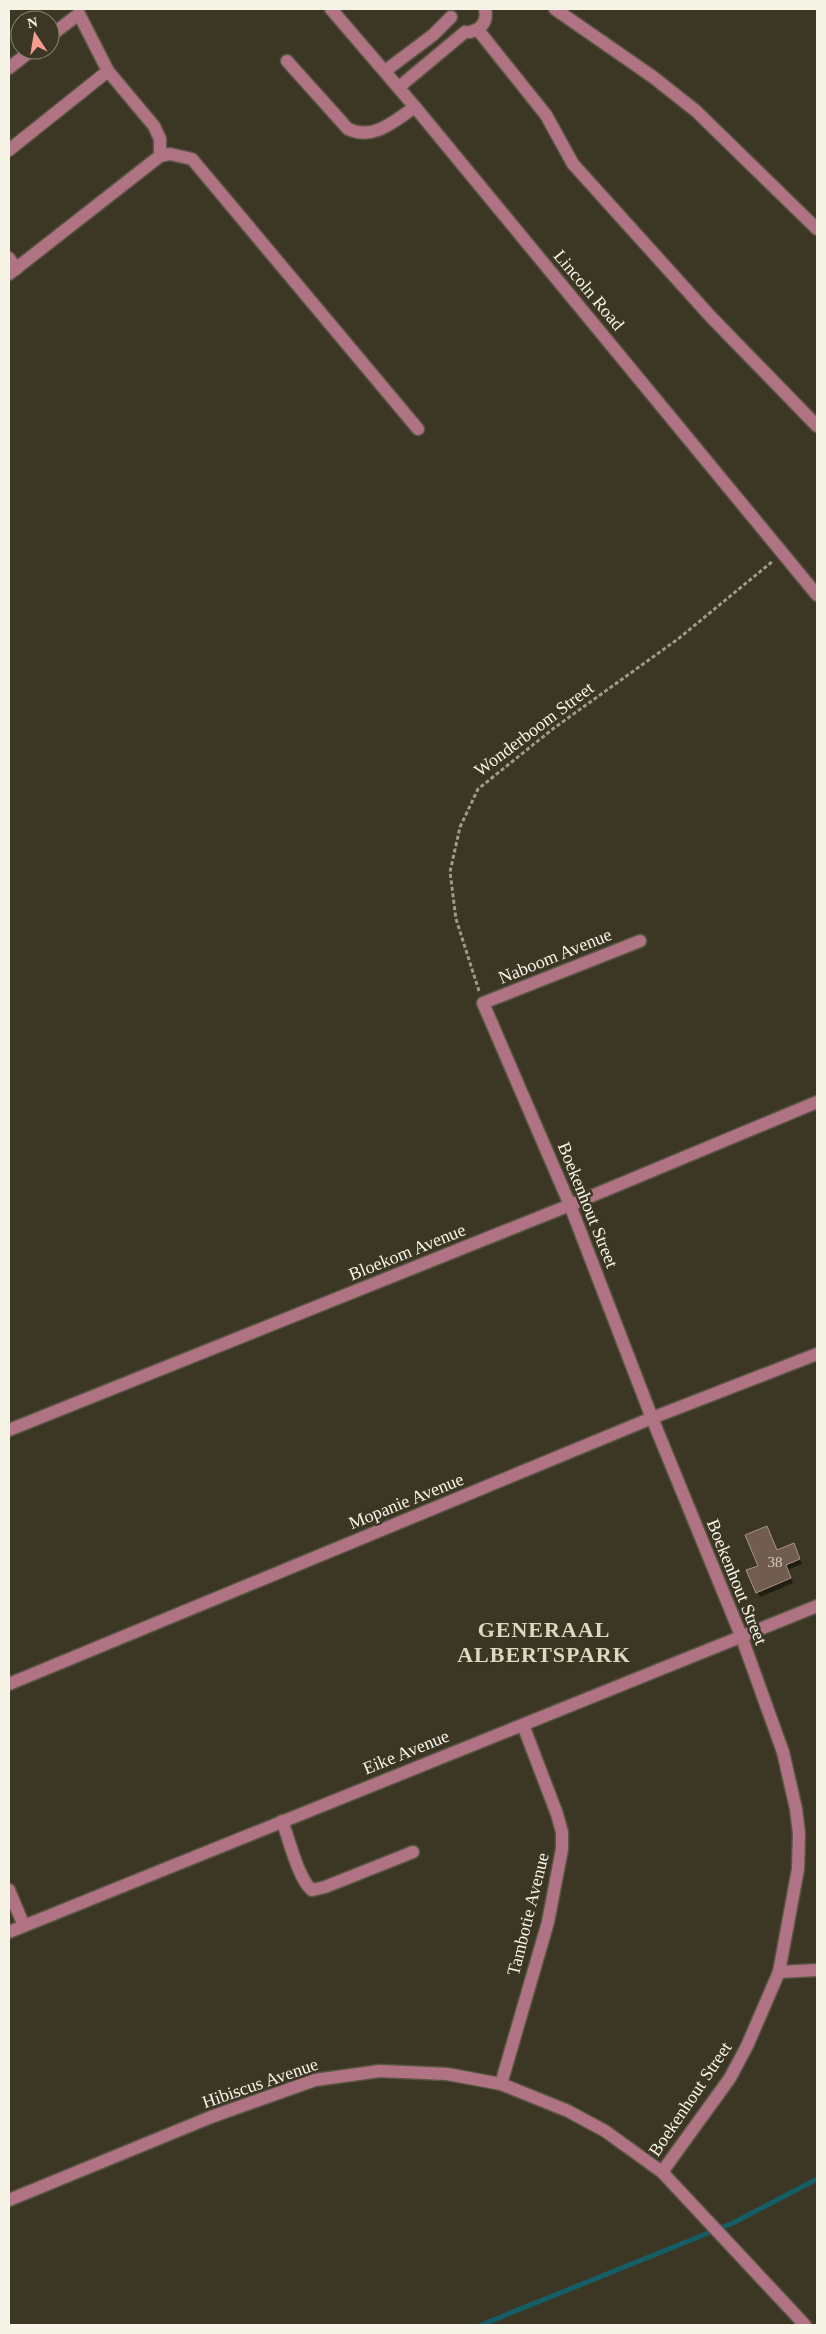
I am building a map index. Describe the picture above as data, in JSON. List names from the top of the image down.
{
  "streets": {
    "street": [
      "Lincoln Road",
      "Naboom Avenue",
      "Boekenhout Street",
      "Bloekom Avenue",
      "Mopanie Avenue",
      "Eike Avenue",
      "Tambotie Avenue",
      "Hibiscus Avenue"
    ],
    "path": ["Wonderboom Street"]
  },
  "crossings": [
    ["Lincoln Road", "Wonderboom Street"],
    ["Wonderboom Street", "Naboom Avenue"],
    ["Wonderboom Street", "Boekenhout Street"],
    ["Naboom Avenue", "Boekenhout Street"],
    ["Boekenhout Street", "Bloekom Avenue"],
    ["Boekenhout Street", "Mopanie Avenue"],
    ["Boekenhout Street", "Eike Avenue"],
    ["Boekenhout Street", "Hibiscus Avenue"],
    ["Eike Avenue", "Tambotie Avenue"],
    ["Tambotie Avenue", "Hibiscus Avenue"]
  ],
  "districts": ["GENERAAL ALBERTSPARK"],
  "house_numbers": ["38"],
  "north": "top"
}
